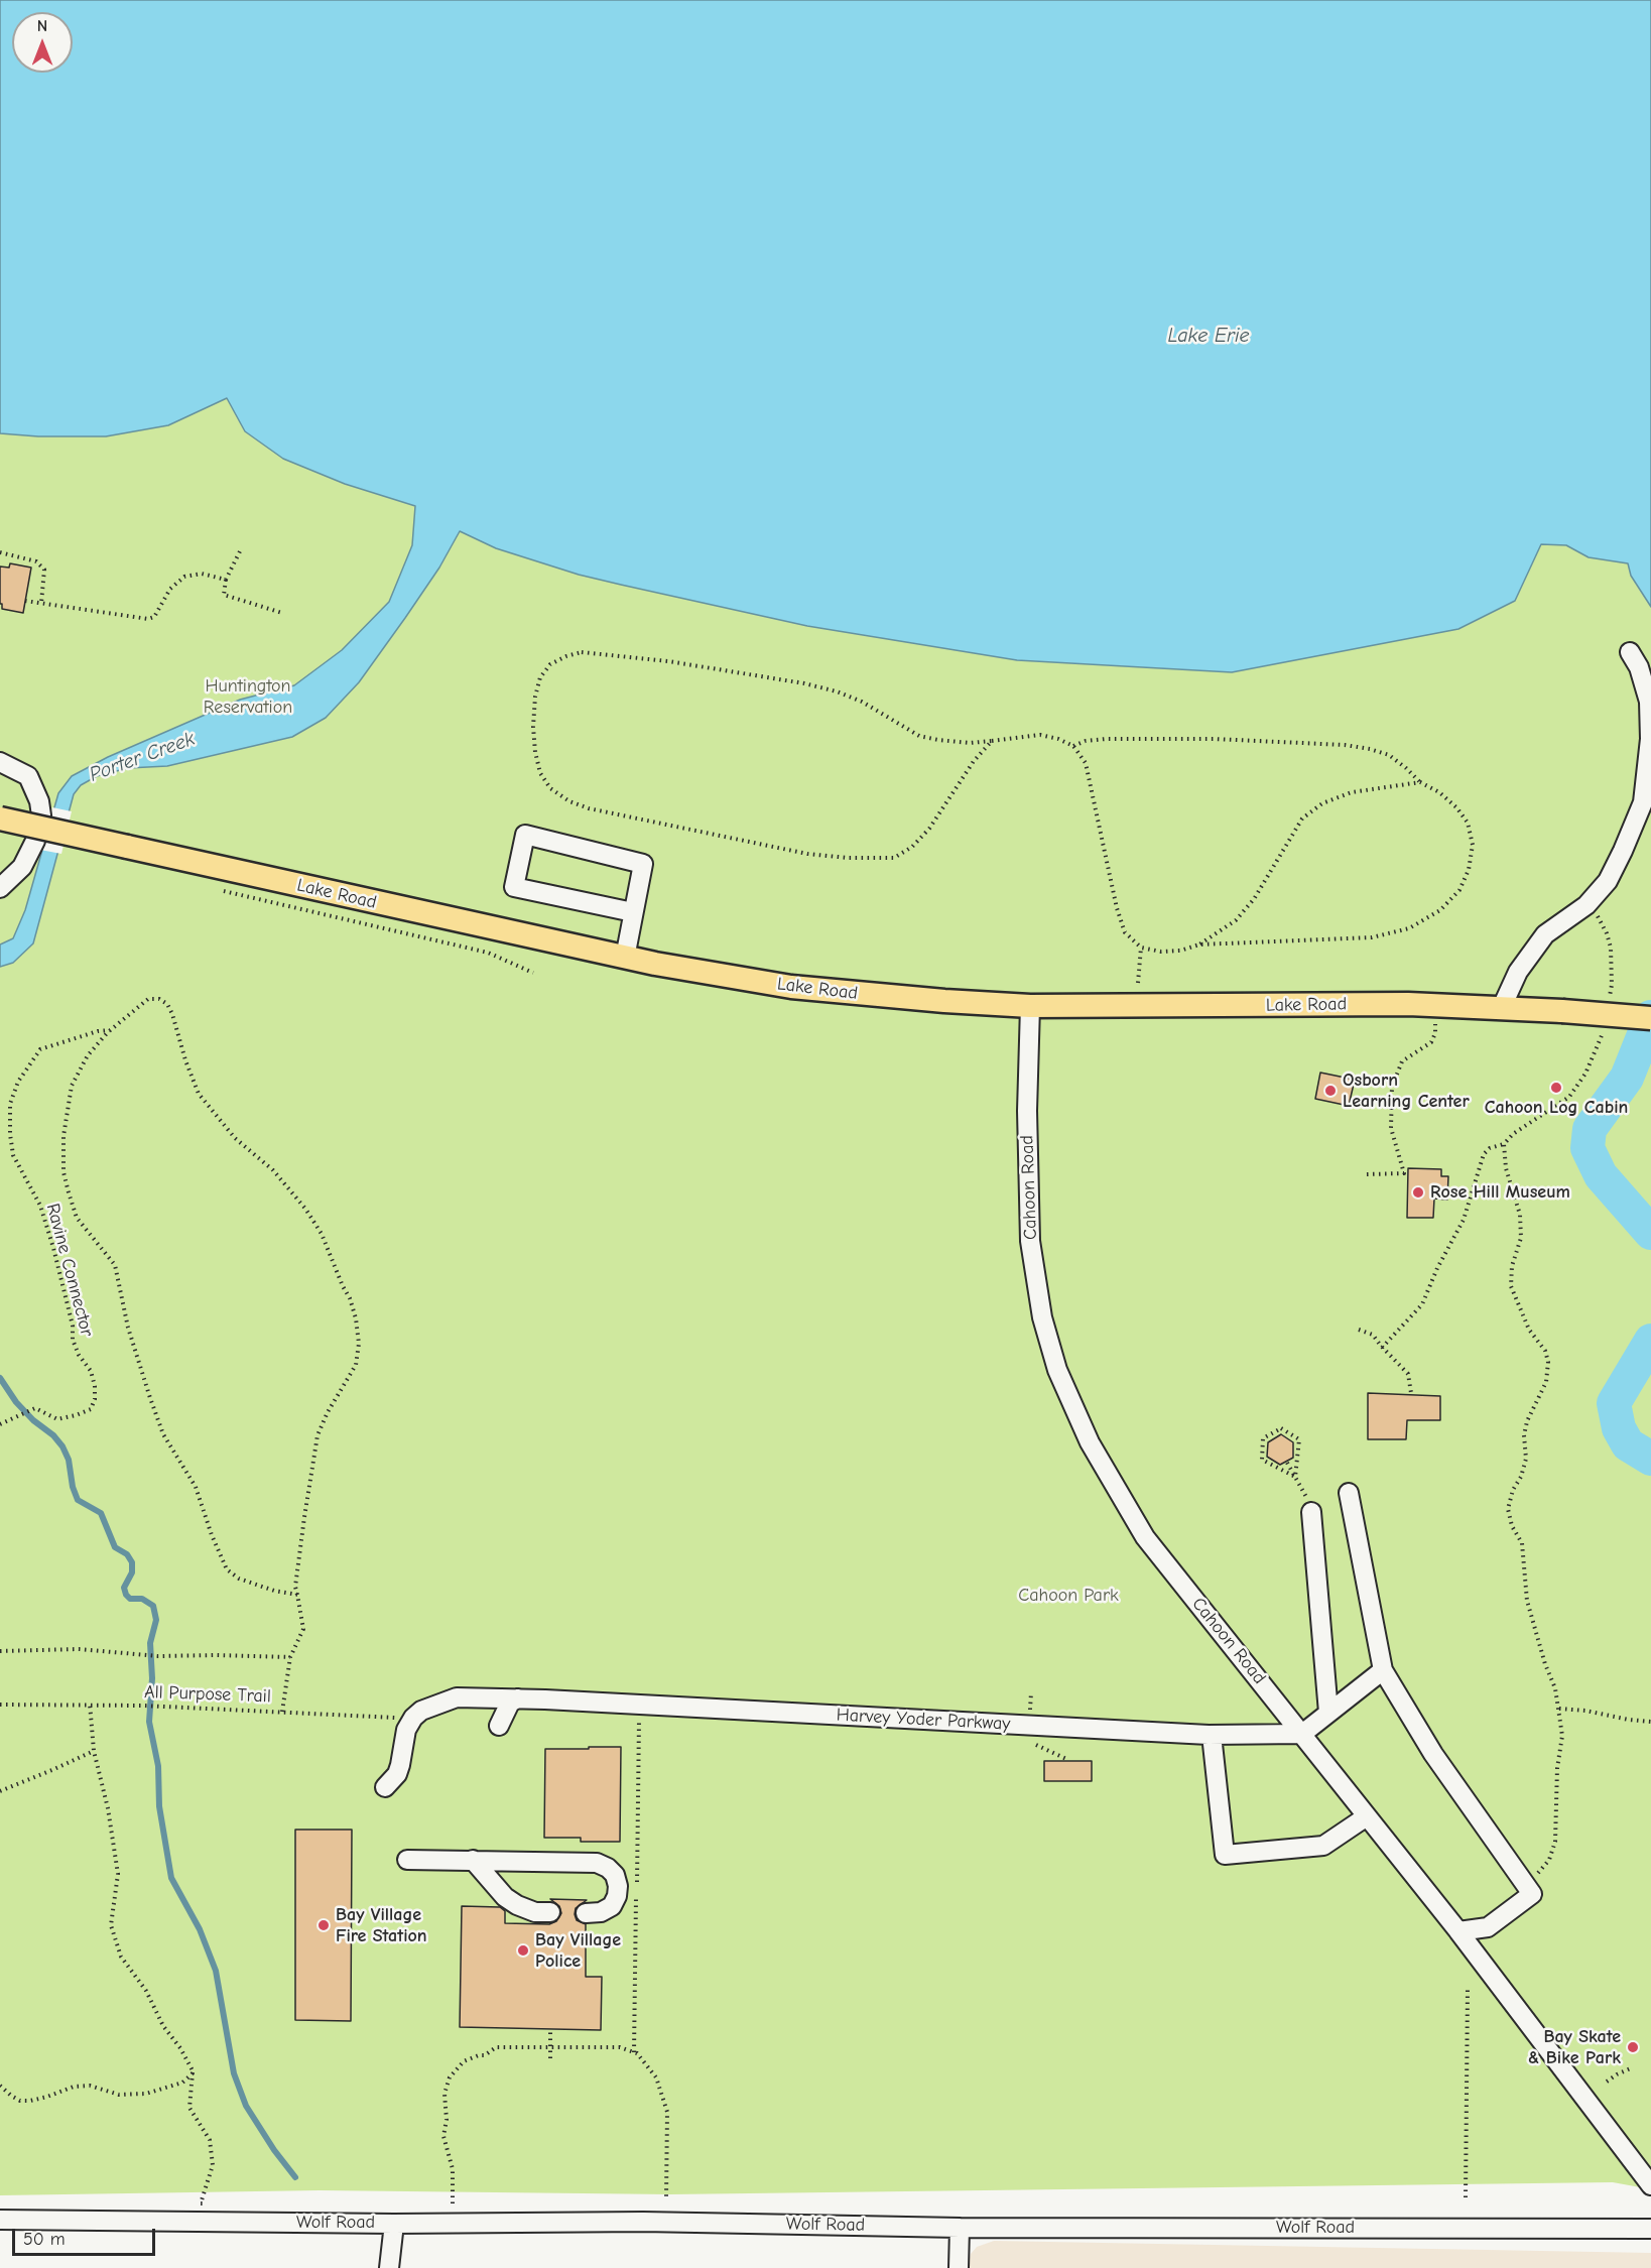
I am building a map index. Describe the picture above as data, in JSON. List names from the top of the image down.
{
  "streets": {
    "main road": ["Lake Road"],
    "street": ["Cahoon Road", "Harvey Yoder Parkway", "Wolf Road"],
    "path": ["Ravine Connector", "All Purpose Trail"]
  },
  "crossings": [
    ["Lake Road", "Cahoon Road"],
    ["Cahoon Road", "Harvey Yoder Parkway"],
    ["All Purpose Trail", "Harvey Yoder Parkway"]
  ],
  "water": ["Lake Erie", "Porter Creek"],
  "parks": ["Huntington Reservation", "Cahoon Park"],
  "places": [
    "Cahoon Log Cabin",
    "Osborn Learning Center",
    "Rose Hill Museum",
    "Bay Village Fire Station",
    "Bay Village Police",
    "Bay Skate & Bike Park"
  ],
  "scale_bar": "50 m",
  "north": "top"
}
